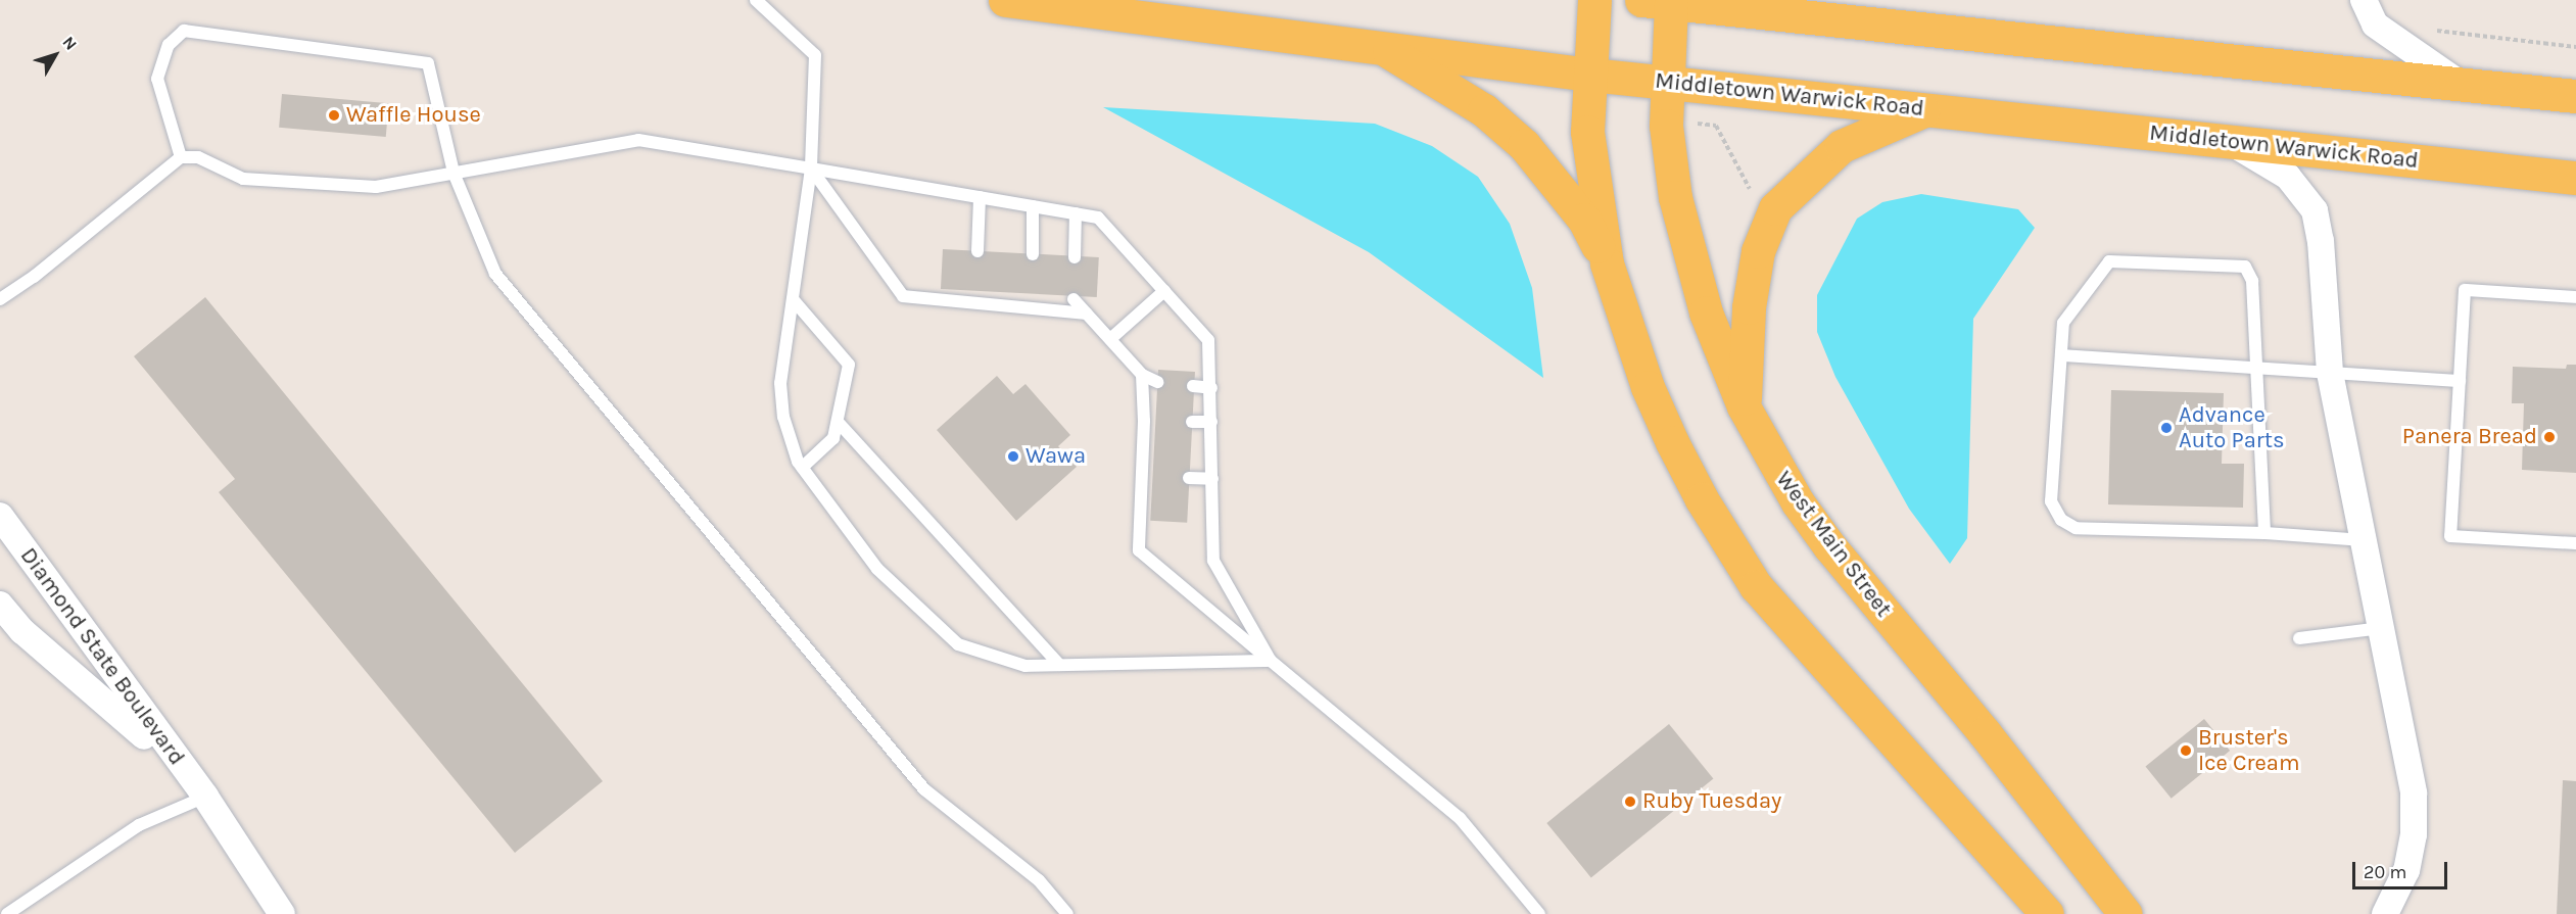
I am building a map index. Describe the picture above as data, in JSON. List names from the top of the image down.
{
  "streets": {
    "main road": ["Middletown Warwick Road", "West Main Street"],
    "street": ["Diamond State Boulevard"]
  },
  "crossings": [
    ["Middletown Warwick Road", "West Main Street"]
  ],
  "places": [
    "Waffle House",
    "Advance Auto Parts",
    "Panera Bread",
    "Wawa",
    "Bruster's Ice Cream",
    "Ruby Tuesday"
  ],
  "scale_bar": "20 m",
  "north": "top right"
}
